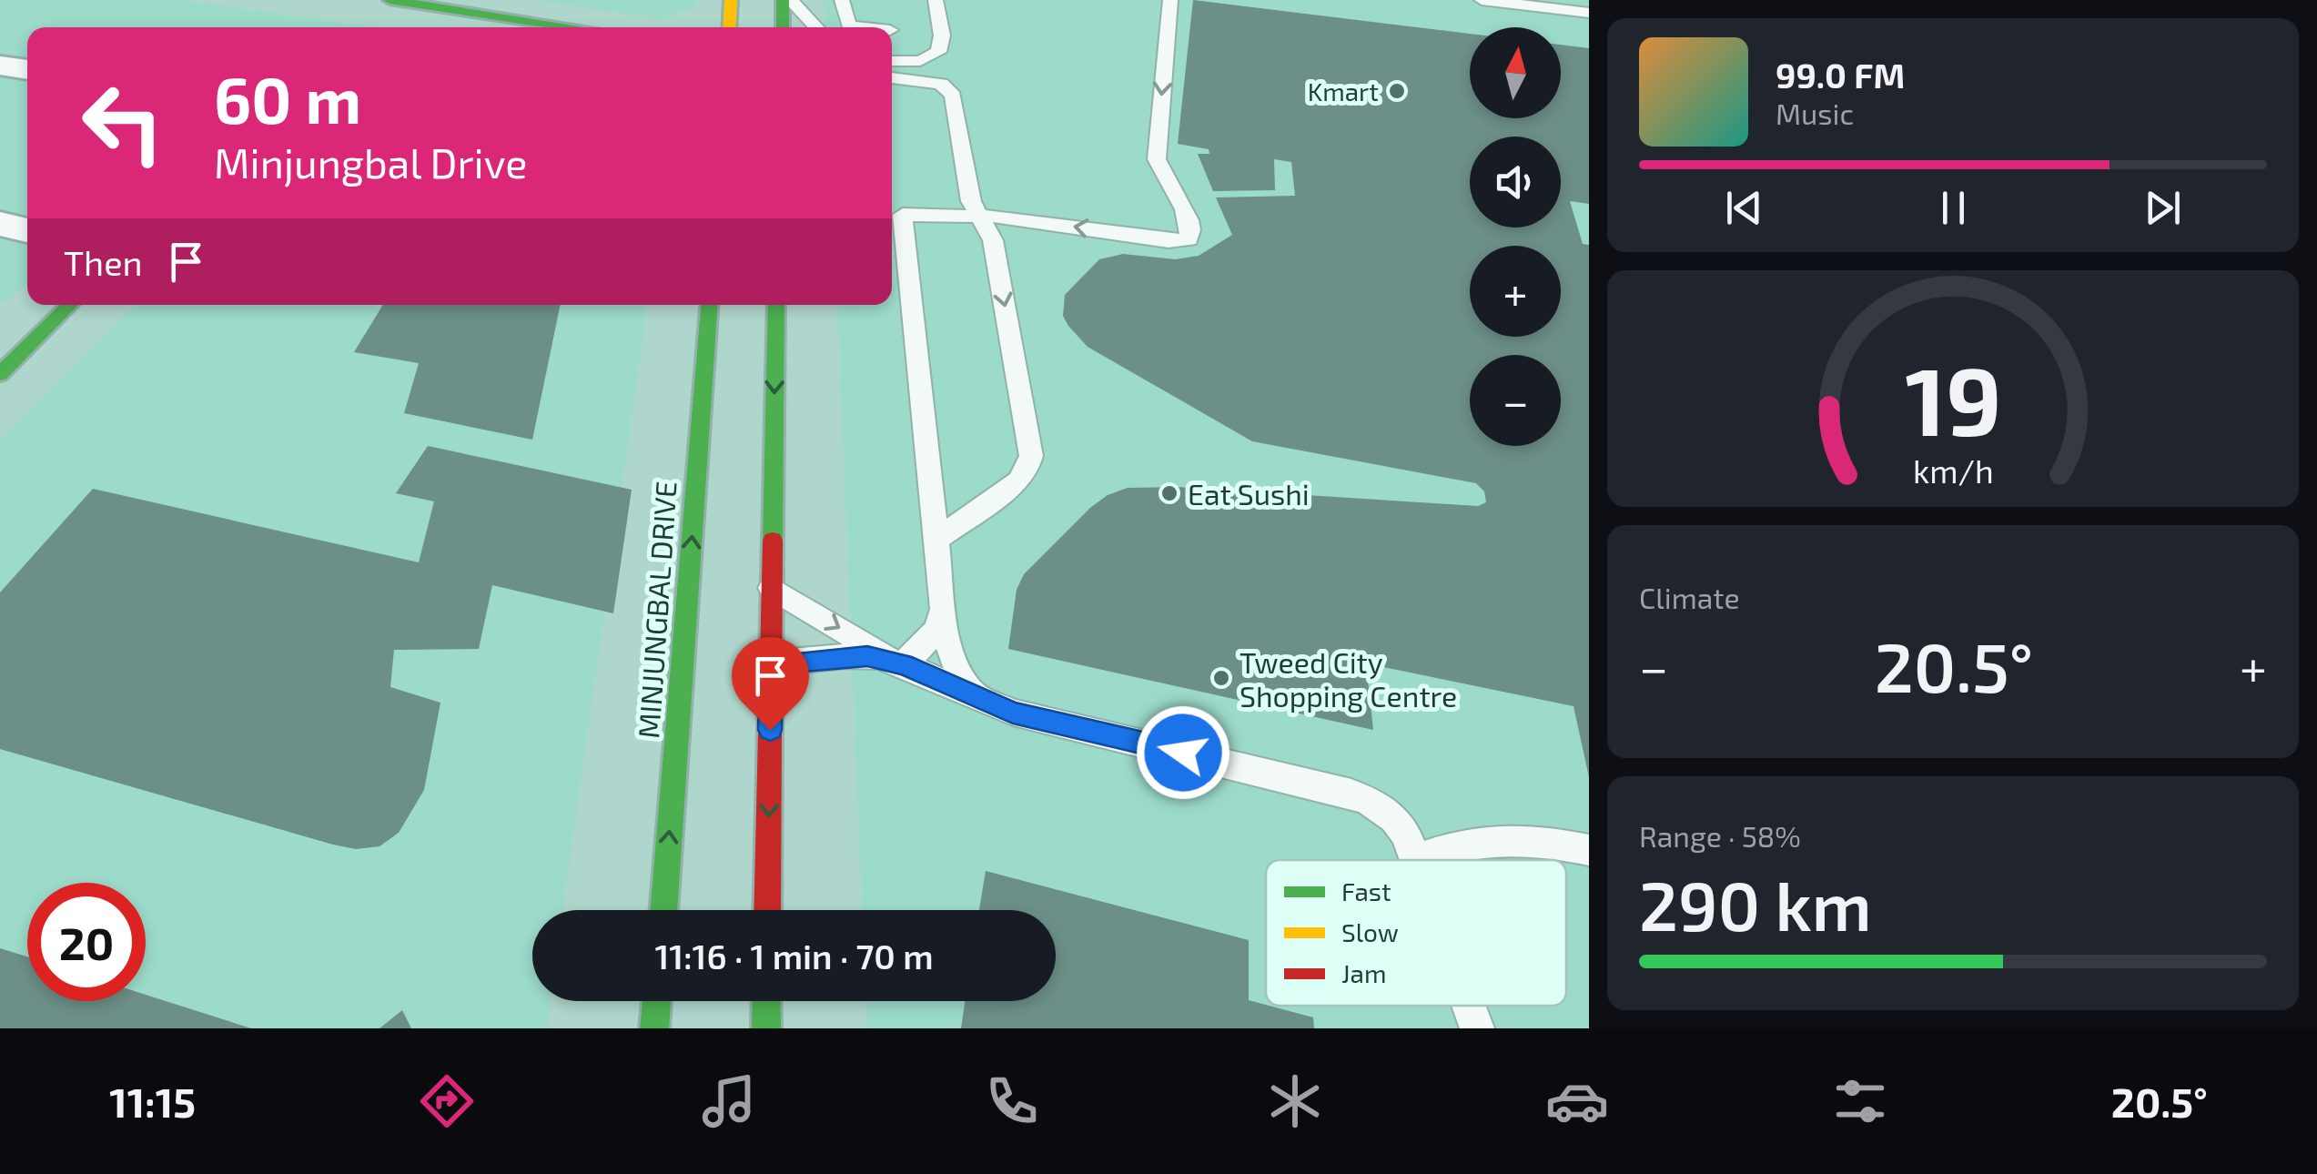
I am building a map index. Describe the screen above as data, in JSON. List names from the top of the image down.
{
  "streets": {
    "main road": ["MINJUNGBAL DRIVE"]
  },
  "places": ["Kmart", "Eat Sushi", "Tweed City Shopping Centre"],
  "legend": ["Fast", "Slow", "Jam"],
  "north": "top",
  "page": {
    "map_buttons": ["+", "−"],
    "turn": ["60 m", "Minjungbal Drive"],
    "song": ["99.0 FM", "Music"],
    "then": "Then",
    "tile": [
      "Climate",
      ["Range · 58%", "290 km"]
    ],
    "heat": ["−", "20.5°", "+"],
    "limit": "20",
    "trip": "11:16 · 1 min · 70 m",
    "tabs": ["11:15", "20.5°"],
    "gauge": ["19", "km/h"]
  }
}
